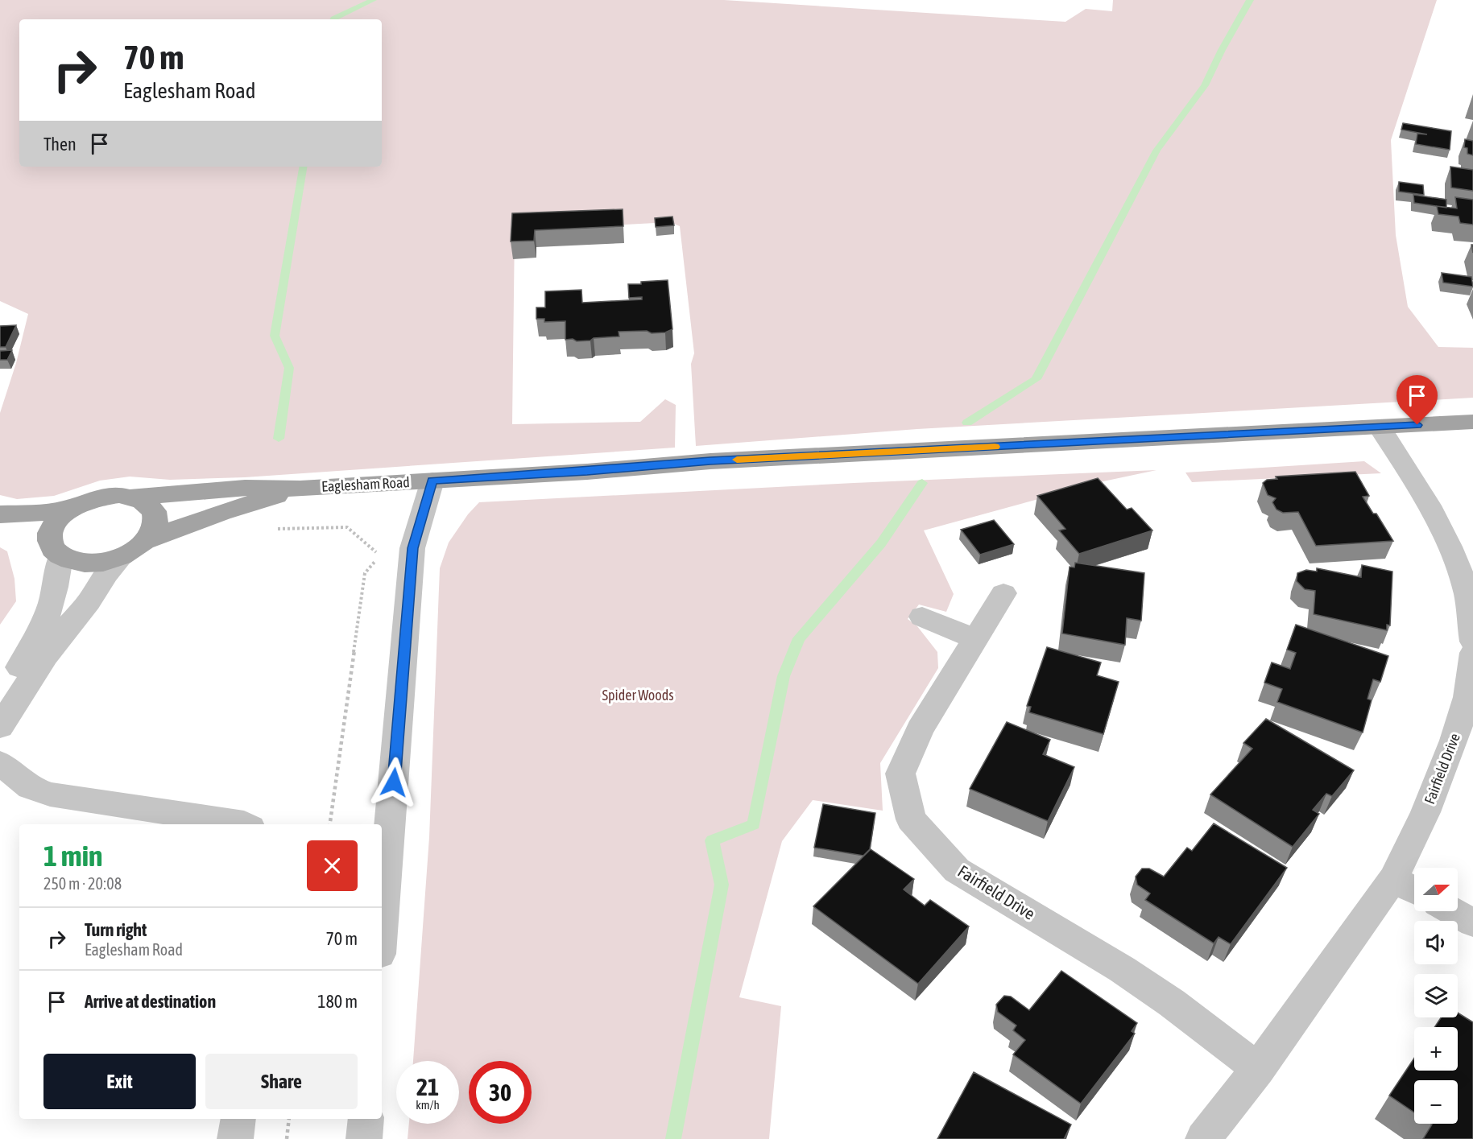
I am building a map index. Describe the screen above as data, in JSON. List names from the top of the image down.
{
  "streets": {
    "main road": ["Eaglesham Road"],
    "street": ["Fairfield Drive"]
  },
  "parks": ["Spider Woods"],
  "north": "right",
  "page": {
    "turn": ["70 m", "Eaglesham Road"],
    "then": "Then",
    "heading": ["1 min", "250 m · 20:08"],
    "map_buttons": ["+", "−"],
    "list": [
      {
        "name": "Turn right",
        "note": "Eaglesham Road",
        "value": "70 m"
      },
      {
        "name": "Arrive at destination",
        "value": "180 m"
      }
    ],
    "buttons": ["Exit", "Share"],
    "speed": "21 km/h",
    "limit": "30"
  }
}
